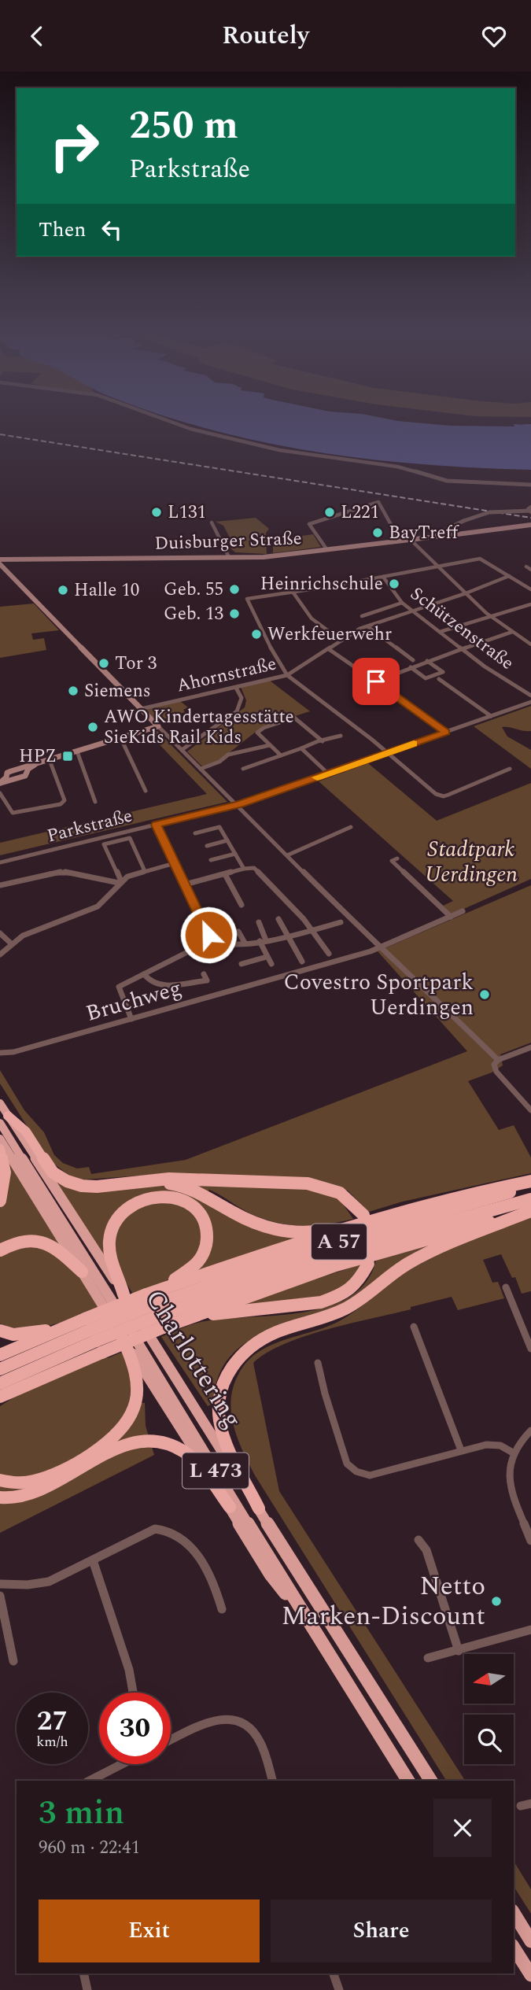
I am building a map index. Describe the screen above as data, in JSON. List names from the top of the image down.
{
  "streets": {
    "highway": ["A 57", "Charlottering", "L 473"],
    "main road": ["Duisburger Straße"],
    "street": [
      "Schützenstraße",
      "Ahornstraße",
      "Parkstraße",
      "Bruchweg"
    ]
  },
  "crossings": [
    ["Schützenstraße", "Ahornstraße"]
  ],
  "parks": ["Stadtpark Uerdingen"],
  "places": {
    "other": [
      "L131",
      "L221",
      "BayTreff",
      "Heinrichschule",
      "Geb. 55",
      "Halle 10",
      "Geb. 13",
      "Werkfeuerwehr",
      "Tor 3",
      "Siemens",
      "AWO Kindertagesstätte SieKids Rail Kids",
      "Covestro Sportpark Uerdingen",
      "Netto Marken-Discount"
    ],
    "transit": ["HPZ"]
  },
  "north": "left",
  "page": {
    "header": "Routely",
    "turn": ["250 m", "Parkstraße"],
    "then": "Then",
    "speed": "27 km/h",
    "limit": "30",
    "heading": ["3 min", "960 m · 22:41"],
    "buttons": ["Exit", "Share"]
  }
}
